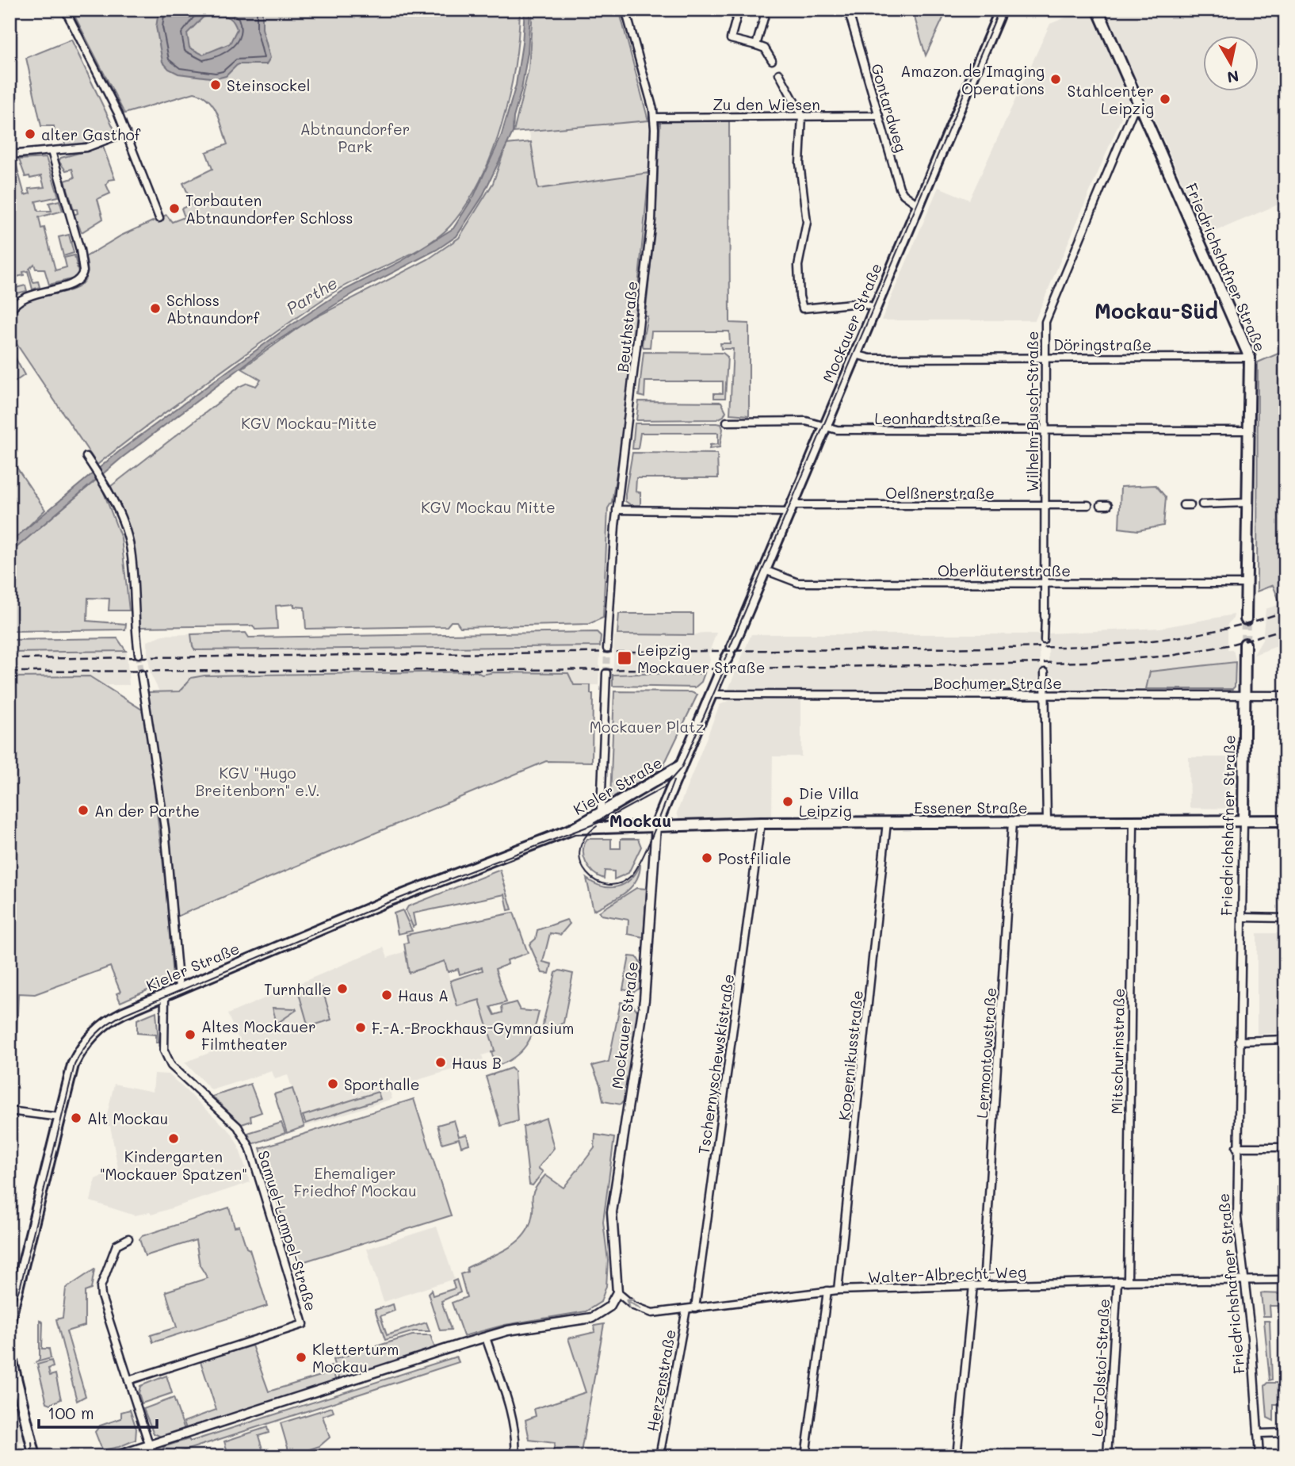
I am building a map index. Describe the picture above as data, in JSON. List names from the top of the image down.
{
  "streets": {
    "main road": [
      "Friedrichshafner Straße",
      "Mockauer Straße",
      "Kieler Straße",
      "Essener Straße"
    ],
    "street": [
      "Zu den Wiesen",
      "Gontardweg",
      "Beuthstraße",
      "Döringstraße",
      "Wilhelm-Busch-Straße",
      "Leonhardtstraße",
      "Oelßnerstraße",
      "Oberläuterstraße",
      "Bochumer Straße",
      "Mitschurinstraße",
      "Lermontowstraße",
      "Kopernikusstraße",
      "Tschernyschewskistraße",
      "Samuel-Lampel-Straße",
      "Walter-Albrecht-Weg",
      "Leo-Tolstoi-Straße",
      "Herzenstraße"
    ]
  },
  "crossings": [
    ["Zu den Wiesen", "Gontardweg"],
    ["Zu den Wiesen", "Beuthstraße"],
    ["Gontardweg", "Mockauer Straße"],
    ["Friedrichshafner Straße", "Döringstraße"],
    ["Friedrichshafner Straße", "Wilhelm-Busch-Straße"],
    ["Friedrichshafner Straße", "Leonhardtstraße"],
    ["Friedrichshafner Straße", "Oberläuterstraße"],
    ["Friedrichshafner Straße", "Bochumer Straße"],
    ["Friedrichshafner Straße", "Essener Straße"],
    ["Friedrichshafner Straße", "Walter-Albrecht-Weg"],
    ["Mockauer Straße", "Döringstraße"],
    ["Mockauer Straße", "Leonhardtstraße"],
    ["Mockauer Straße", "Oelßnerstraße"],
    ["Mockauer Straße", "Oberläuterstraße"],
    ["Mockauer Straße", "Bochumer Straße"],
    ["Mockauer Straße", "Kieler Straße"],
    ["Mockauer Straße", "Essener Straße"],
    ["Mockauer Straße", "Walter-Albrecht-Weg"],
    ["Beuthstraße", "Oelßnerstraße"],
    ["Döringstraße", "Wilhelm-Busch-Straße"],
    ["Wilhelm-Busch-Straße", "Leonhardtstraße"],
    ["Wilhelm-Busch-Straße", "Oelßnerstraße"],
    ["Wilhelm-Busch-Straße", "Oberläuterstraße"],
    ["Kieler Straße", "Essener Straße"],
    ["Kieler Straße", "Samuel-Lampel-Straße"],
    ["Essener Straße", "Mitschurinstraße"],
    ["Essener Straße", "Lermontowstraße"],
    ["Essener Straße", "Kopernikusstraße"],
    ["Essener Straße", "Tschernyschewskistraße"],
    ["Mitschurinstraße", "Walter-Albrecht-Weg"],
    ["Lermontowstraße", "Walter-Albrecht-Weg"],
    ["Kopernikusstraße", "Walter-Albrecht-Weg"],
    ["Tschernyschewskistraße", "Walter-Albrecht-Weg"],
    ["Walter-Albrecht-Weg", "Leo-Tolstoi-Straße"],
    ["Walter-Albrecht-Weg", "Herzenstraße"]
  ],
  "districts": ["Mockau-Süd", "Mockau"],
  "water": ["Parthe"],
  "parks": [
    "Abtnaundorfer Park",
    "KGV Mockau-Mitte",
    "KGV Mockau Mitte",
    "Mockauer Platz",
    "KGV \"Hugo Breitenborn\" e.V.",
    "Ehemaliger Friedhof Mockau"
  ],
  "places": {
    "other": [
      "Amazon.de Imaging Operations",
      "Steinsockel",
      "Stahlcenter Leipzig",
      "alter Gasthof",
      "Torbauten Abtnaundorfer Schloss",
      "Schloss Abtnaundorf",
      "Die Villa Leipzig",
      "An der Parthe",
      "Postfiliale",
      "Turnhalle",
      "Haus A",
      "F.-A.-Brockhaus-Gymnasium",
      "Altes Mockauer Filmtheater",
      "Haus B",
      "Sporthalle",
      "Alt Mockau",
      "Kindergarten \"Mockauer Spatzen\"",
      "Kletterturm Mockau"
    ],
    "transit": ["Leipzig Mockauer Straße"]
  },
  "scale_bar": "100 m",
  "north": "bottom"
}
